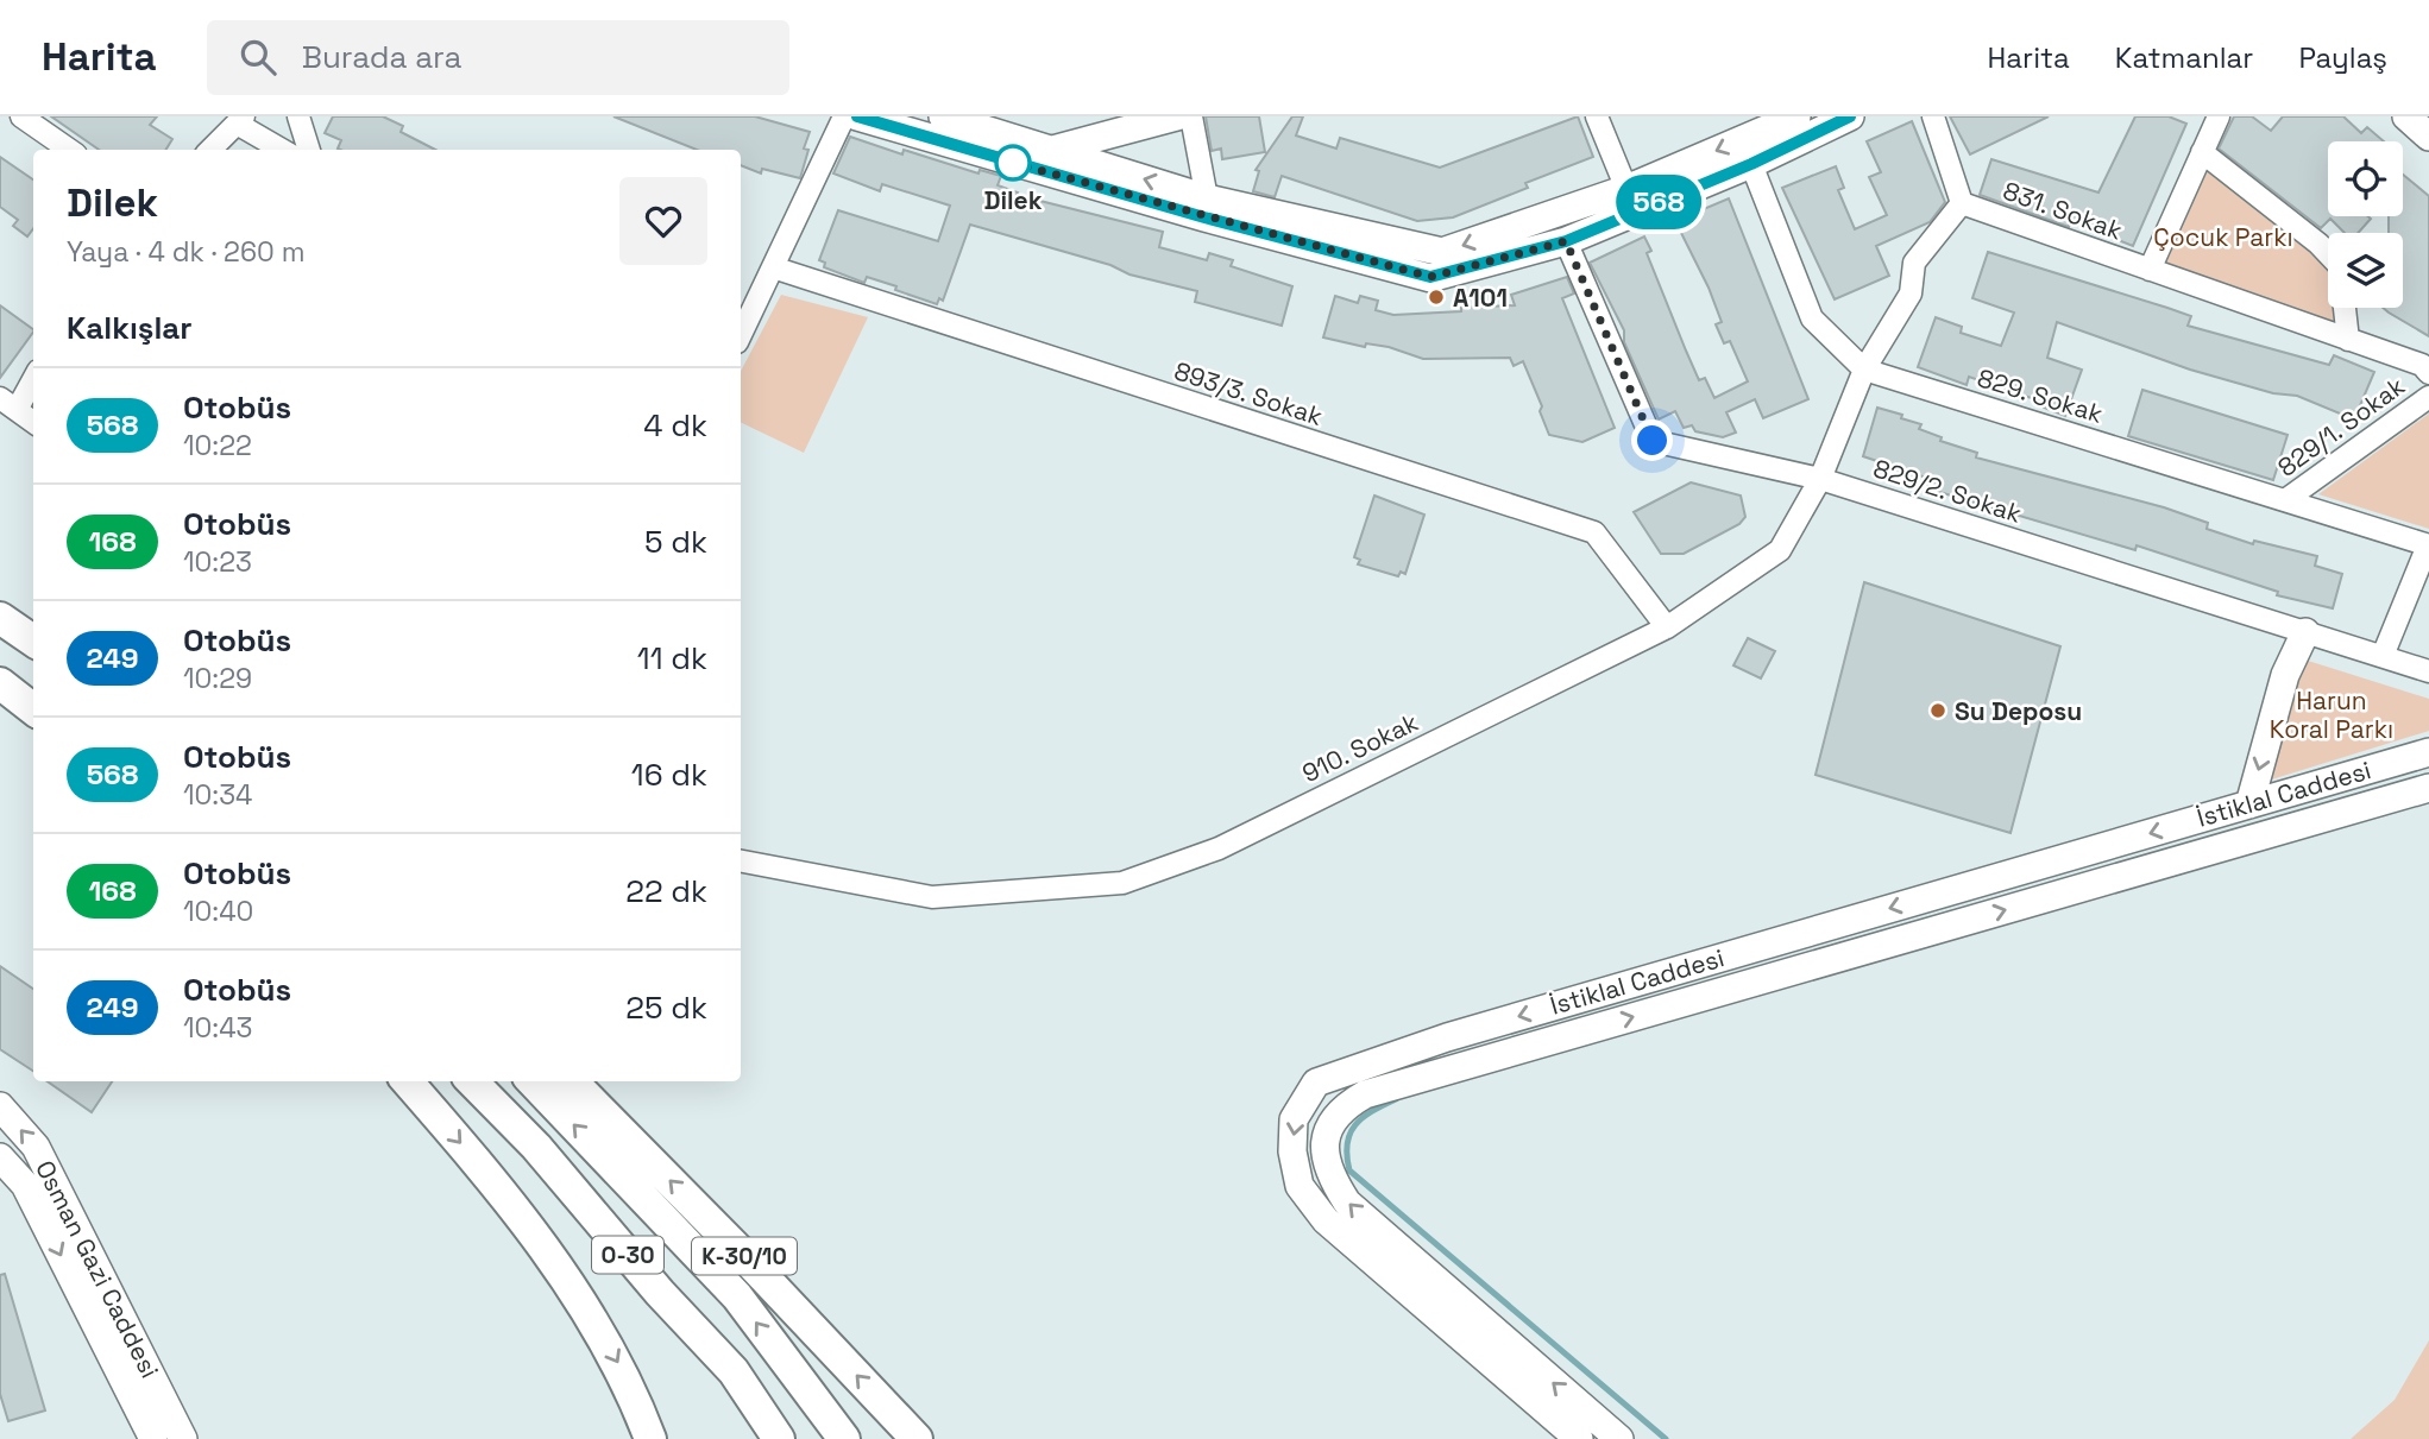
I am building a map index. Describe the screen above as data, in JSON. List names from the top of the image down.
{
  "streets": {
    "highway": ["O-30", "K-30/10"],
    "main road": ["İstiklal Caddesi", "Osman Gazi Caddesi"],
    "street": [
      "831. Sokak",
      "893/3. Sokak",
      "829. Sokak",
      "829/1. Sokak",
      "829/2. Sokak",
      "910. Sokak"
    ]
  },
  "crossings": [
    ["831. Sokak", "910. Sokak"],
    ["893/3. Sokak", "910. Sokak"],
    ["829. Sokak", "829/1. Sokak"],
    ["829. Sokak", "910. Sokak"],
    ["829/2. Sokak", "910. Sokak"]
  ],
  "parks": ["Çocuk Parkı", "Harun Koral Parkı"],
  "places": ["Dilek", "A101", "Su Deposu"],
  "lines": ["bus line 568"],
  "page": {
    "header": "Harita",
    "search": "Burada ara",
    "nav": ["Harita", "Katmanlar", "Paylaş"],
    "on_map": "568",
    "heading": [
      ["Dilek", "Yaya · 4 dk · 260 m"],
      "Kalkışlar"
    ],
    "list": [
      {
        "mark": "568",
        "name": "Otobüs",
        "note": "10:22",
        "value": "4 dk"
      },
      {
        "mark": "168",
        "name": "Otobüs",
        "note": "10:23",
        "value": "5 dk"
      },
      {
        "mark": "249",
        "name": "Otobüs",
        "note": "10:29",
        "value": "11 dk"
      },
      {
        "mark": "568",
        "name": "Otobüs",
        "note": "10:34",
        "value": "16 dk"
      },
      {
        "mark": "168",
        "name": "Otobüs",
        "note": "10:40",
        "value": "22 dk"
      },
      {
        "mark": "249",
        "name": "Otobüs",
        "note": "10:43",
        "value": "25 dk"
      }
    ]
  }
}
